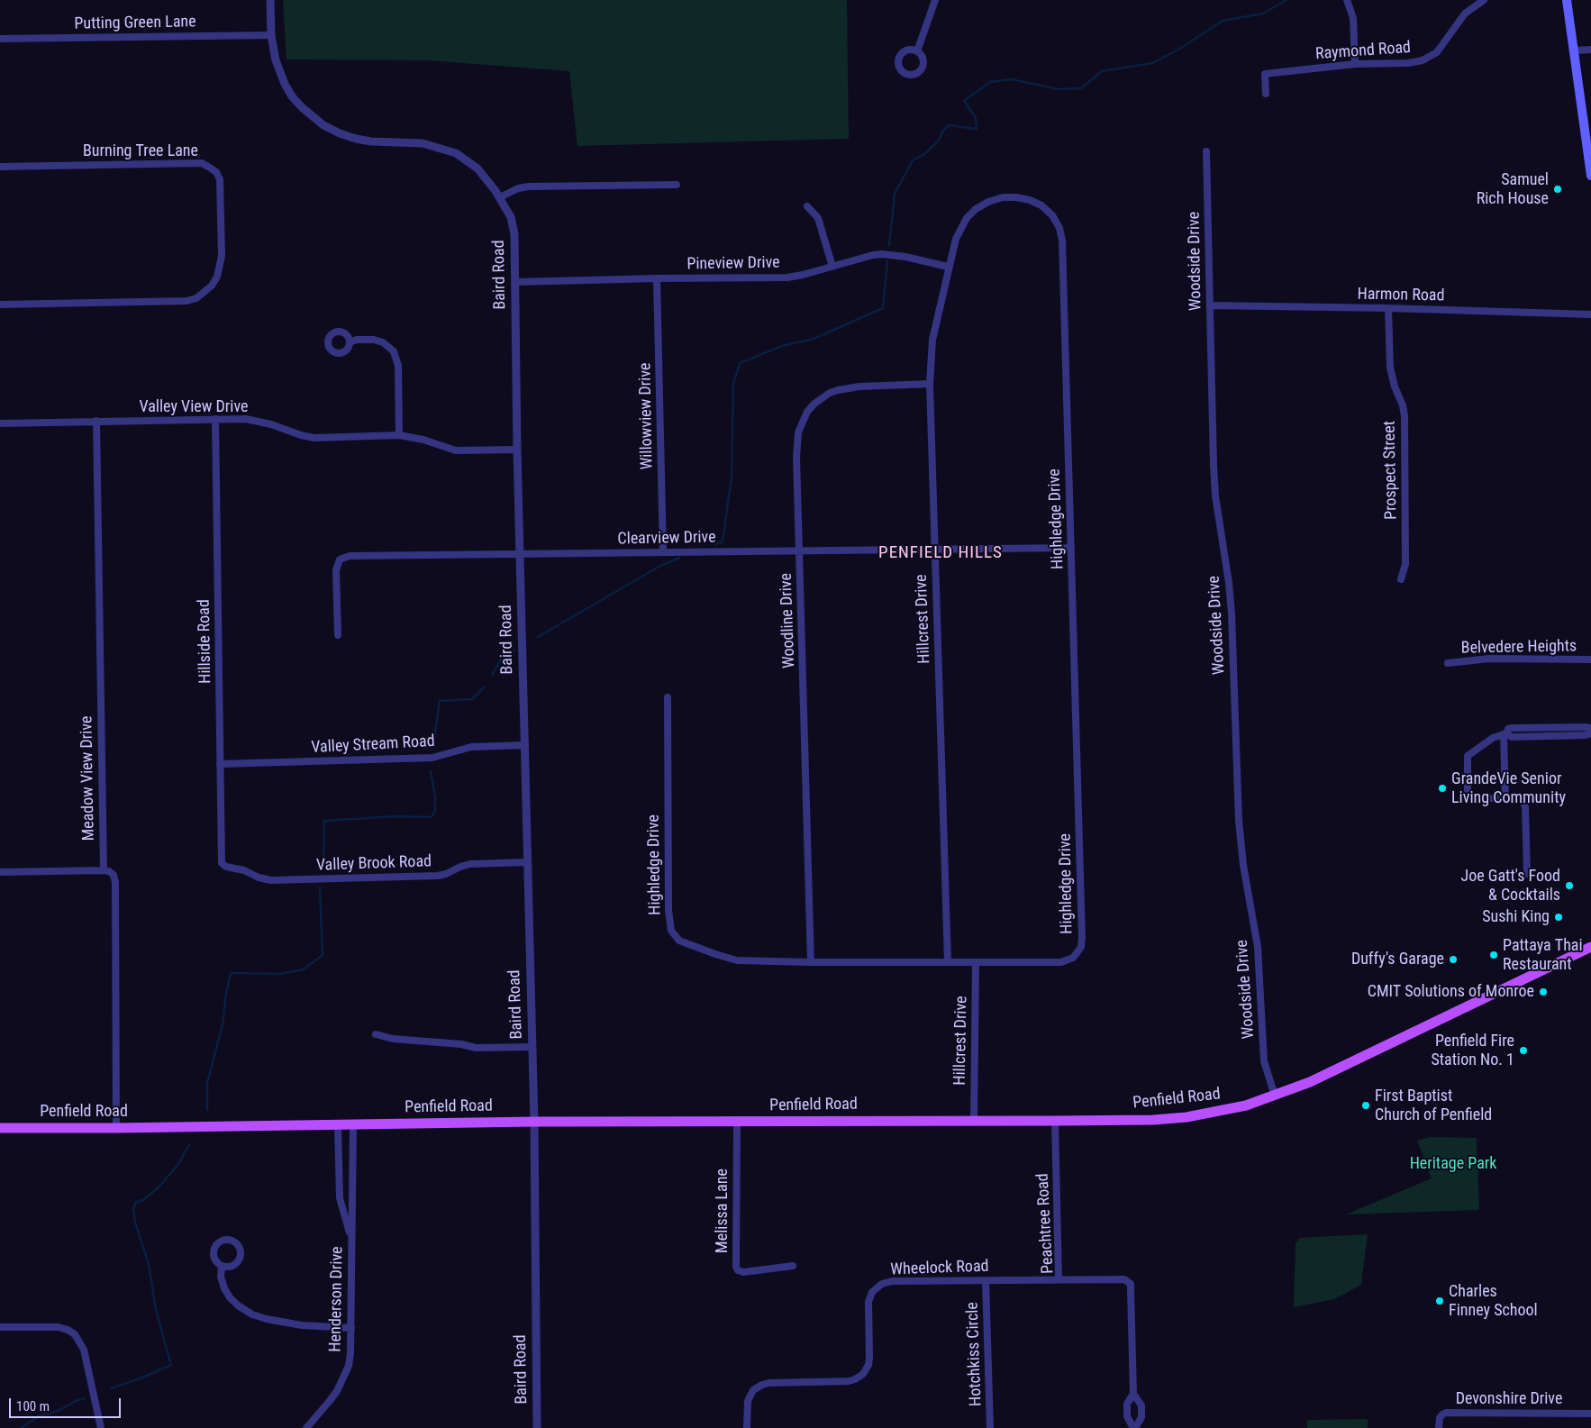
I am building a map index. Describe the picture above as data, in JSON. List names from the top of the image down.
{
  "streets": {
    "main road": ["Penfield Road"],
    "street": [
      "Putting Green Lane",
      "Raymond Road",
      "Burning Tree Lane",
      "Woodside Drive",
      "Pineview Drive",
      "Baird Road",
      "Harmon Road",
      "Valley View Drive",
      "Willowview Drive",
      "Prospect Street",
      "Highledge Drive",
      "Clearview Drive",
      "Hillcrest Drive",
      "Woodline Drive",
      "Hillside Road",
      "Belvedere Heights",
      "Valley Stream Road",
      "Meadow View Drive",
      "Valley Brook Road",
      "Melissa Lane",
      "Peachtree Road",
      "Wheelock Road",
      "Henderson Drive",
      "Hotchkiss Circle",
      "Devonshire Drive"
    ]
  },
  "crossings": [
    ["Putting Green Lane", "Baird Road"],
    ["Woodside Drive", "Harmon Road"],
    ["Woodside Drive", "Penfield Road"],
    ["Pineview Drive", "Baird Road"],
    ["Pineview Drive", "Willowview Drive"],
    ["Pineview Drive", "Hillcrest Drive"],
    ["Baird Road", "Valley View Drive"],
    ["Baird Road", "Clearview Drive"],
    ["Baird Road", "Valley Stream Road"],
    ["Baird Road", "Valley Brook Road"],
    ["Baird Road", "Penfield Road"],
    ["Harmon Road", "Prospect Street"],
    ["Valley View Drive", "Hillside Road"],
    ["Valley View Drive", "Meadow View Drive"],
    ["Willowview Drive", "Clearview Drive"],
    ["Highledge Drive", "Clearview Drive"],
    ["Highledge Drive", "Hillcrest Drive"],
    ["Highledge Drive", "Woodline Drive"],
    ["Clearview Drive", "Hillcrest Drive"],
    ["Clearview Drive", "Woodline Drive"],
    ["Hillcrest Drive", "Woodline Drive"],
    ["Hillcrest Drive", "Penfield Road"],
    ["Hillside Road", "Valley Stream Road"],
    ["Hillside Road", "Valley Brook Road"],
    ["Penfield Road", "Melissa Lane"],
    ["Penfield Road", "Peachtree Road"],
    ["Penfield Road", "Henderson Drive"],
    ["Peachtree Road", "Wheelock Road"],
    ["Wheelock Road", "Hotchkiss Circle"]
  ],
  "districts": ["PENFIELD HILLS"],
  "parks": ["Heritage Park"],
  "places": [
    "Samuel Rich House",
    "GrandeVie Senior Living Community",
    "Joe Gatt's Food & Cocktails",
    "Sushi King",
    "Pattaya Thai Restaurant",
    "Duffy's Garage",
    "CMIT Solutions of Monroe",
    "Penfield Fire Station No. 1",
    "First Baptist Church of Penfield",
    "Charles Finney School"
  ],
  "scale_bar": "100 m"
}
